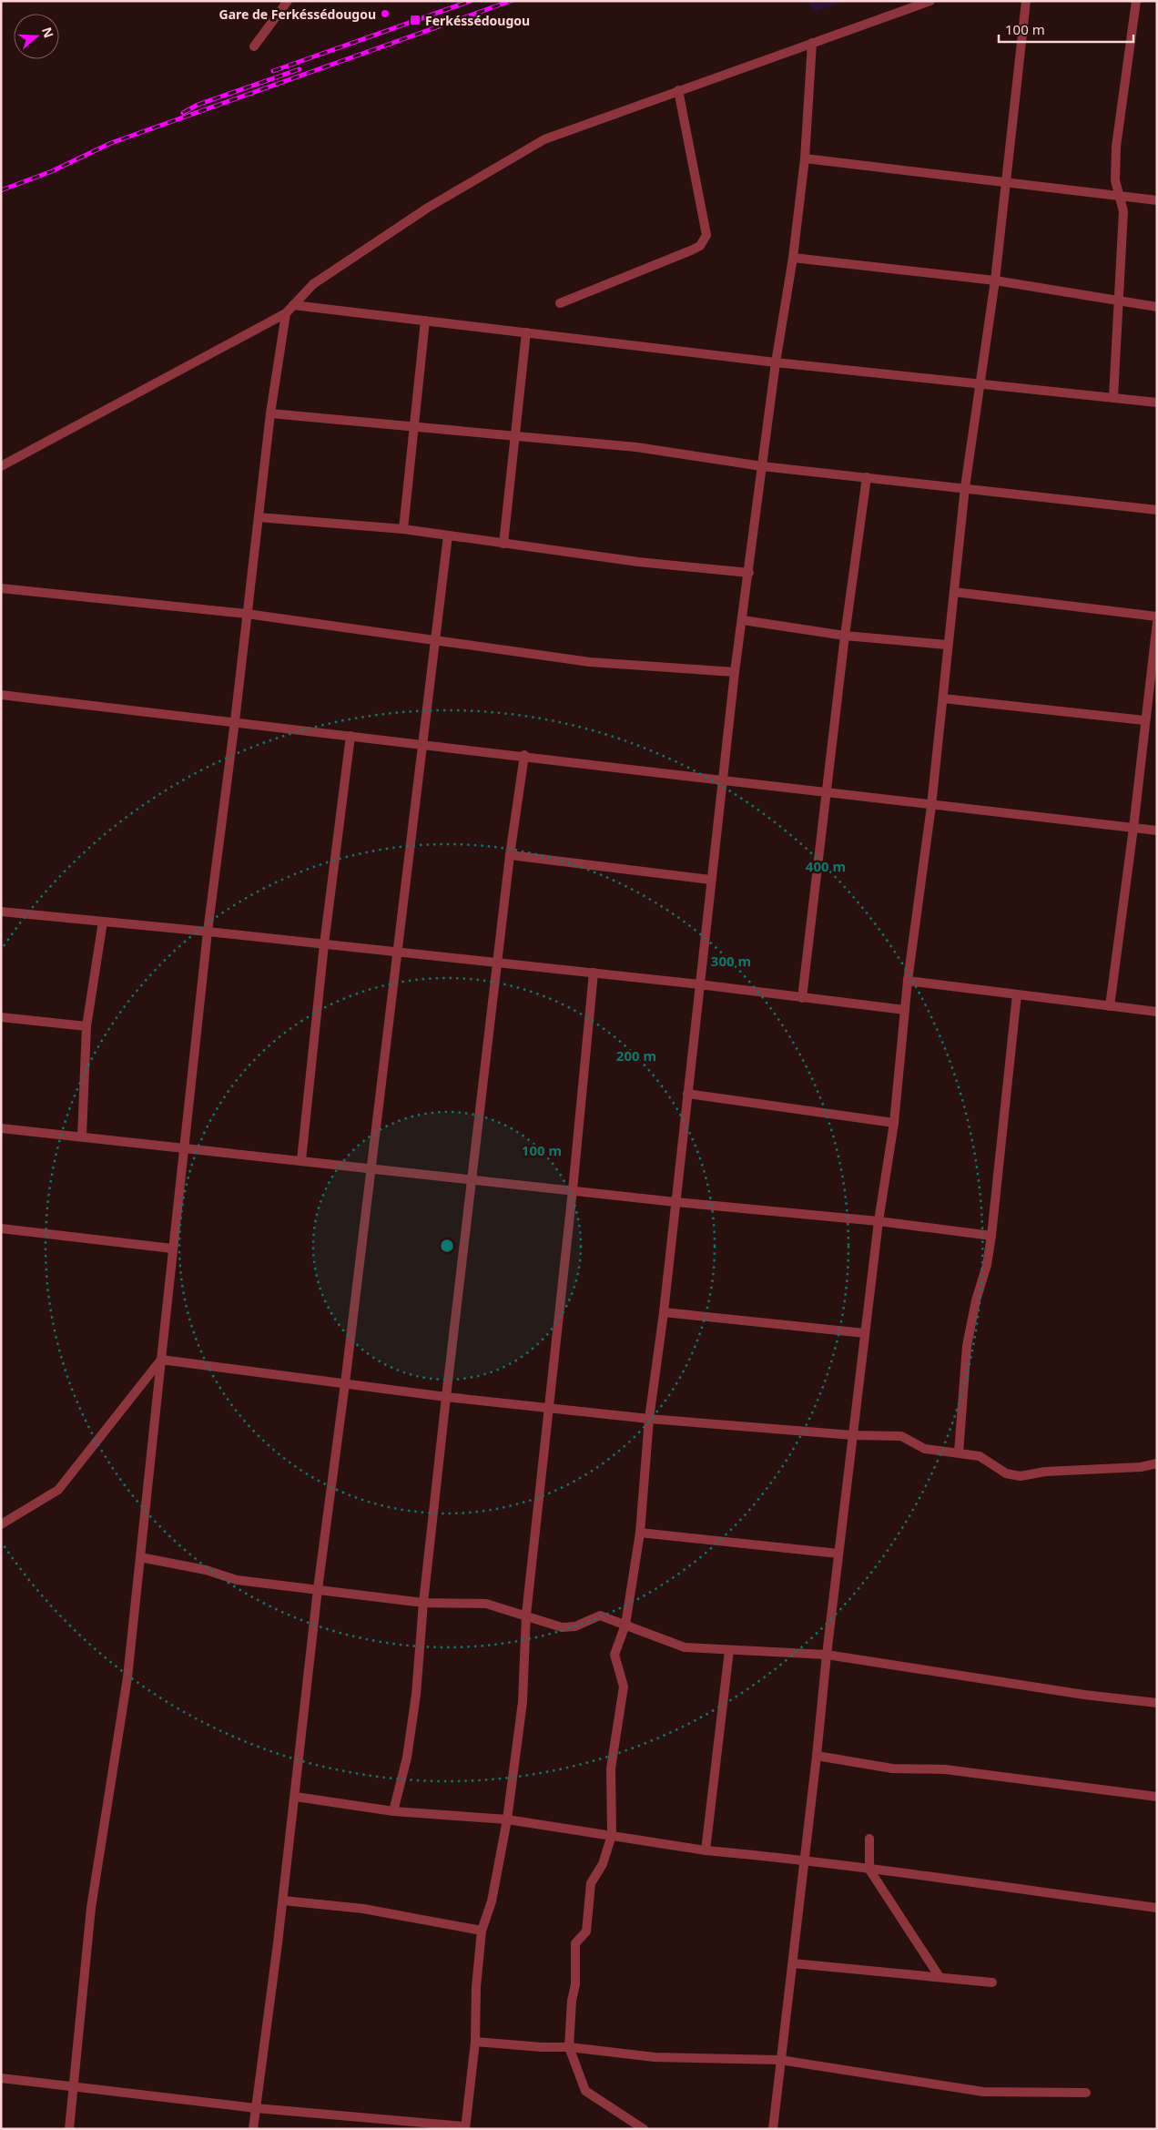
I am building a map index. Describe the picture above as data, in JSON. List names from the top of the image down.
{
  "places": {
    "other": ["Gare de Ferkéssédougou"],
    "transit": ["Ferkéssédougou"]
  },
  "scale_bar": "100 m",
  "north": "right",
  "rings": [
    "400 m",
    "300 m",
    "200 m",
    "100 m"
  ]
}
